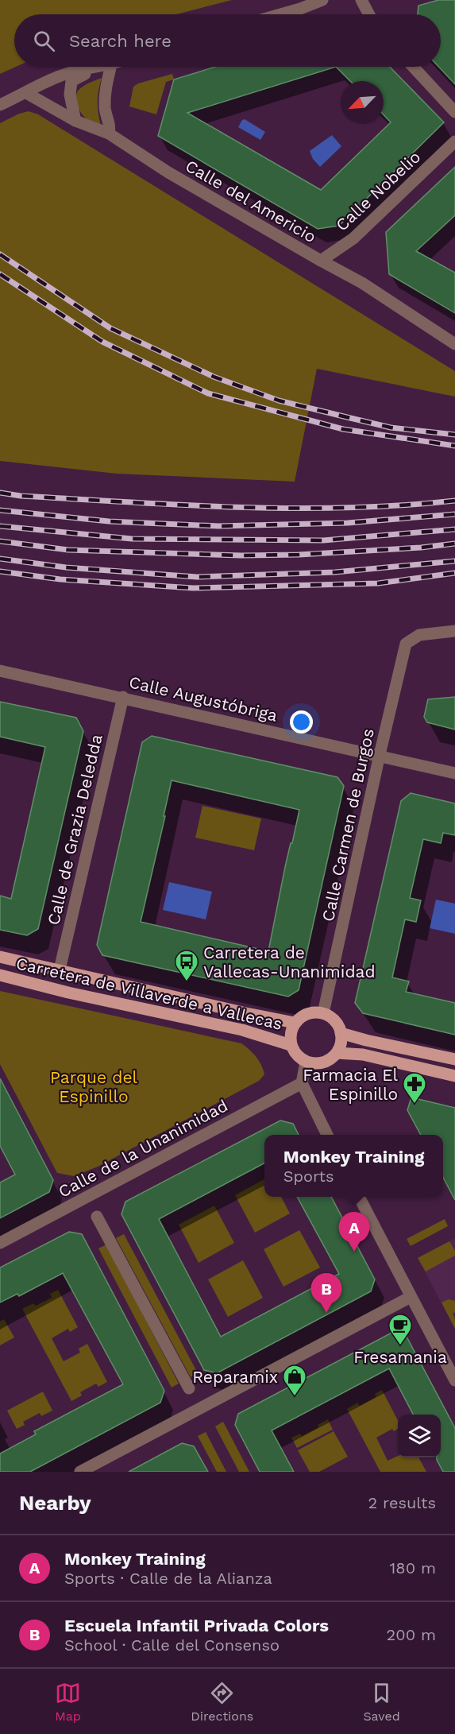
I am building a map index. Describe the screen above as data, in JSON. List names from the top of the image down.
{
  "streets": {
    "main road": ["Carretera de Villaverde a Vallecas"],
    "street": [
      "Calle Nobelio",
      "Calle del Americio",
      "Calle Augustóbriga",
      "Calle Carmen de Burgos",
      "Calle de Grazia Deledda",
      "Calle de la Unanimidad"
    ]
  },
  "crossings": [
    ["Calle Nobelio", "Calle del Americio"],
    ["Calle Augustóbriga", "Calle Carmen de Burgos"],
    ["Calle Augustóbriga", "Calle de Grazia Deledda"],
    ["Calle Carmen de Burgos", "Carretera de Villaverde a Vallecas"],
    ["Calle de Grazia Deledda", "Carretera de Villaverde a Vallecas"]
  ],
  "parks": ["Parque del Espinillo"],
  "places": {
    "bus stop": ["Carretera de Vallecas-Unanimidad"],
    "pharmacy": ["Farmacia El Espinillo"],
    "cafe": ["Fresamania"],
    "shop": ["Reparamix"]
  },
  "north": "bottom left",
  "page": {
    "search": "Search here",
    "popup": ["Monkey Training", "Sports"],
    "pins": ["A", "B"],
    "heading": ["Nearby", "2 results"],
    "list": [
      {
        "mark": "A",
        "name": "Monkey Training",
        "note": "Sports · Calle de la Alianza",
        "value": "180 m"
      },
      {
        "mark": "B",
        "name": "Escuela Infantil Privada Colors",
        "note": "School · Calle del Consenso",
        "value": "200 m"
      }
    ],
    "nav": ["Map", "Directions", "Saved"]
  }
}
